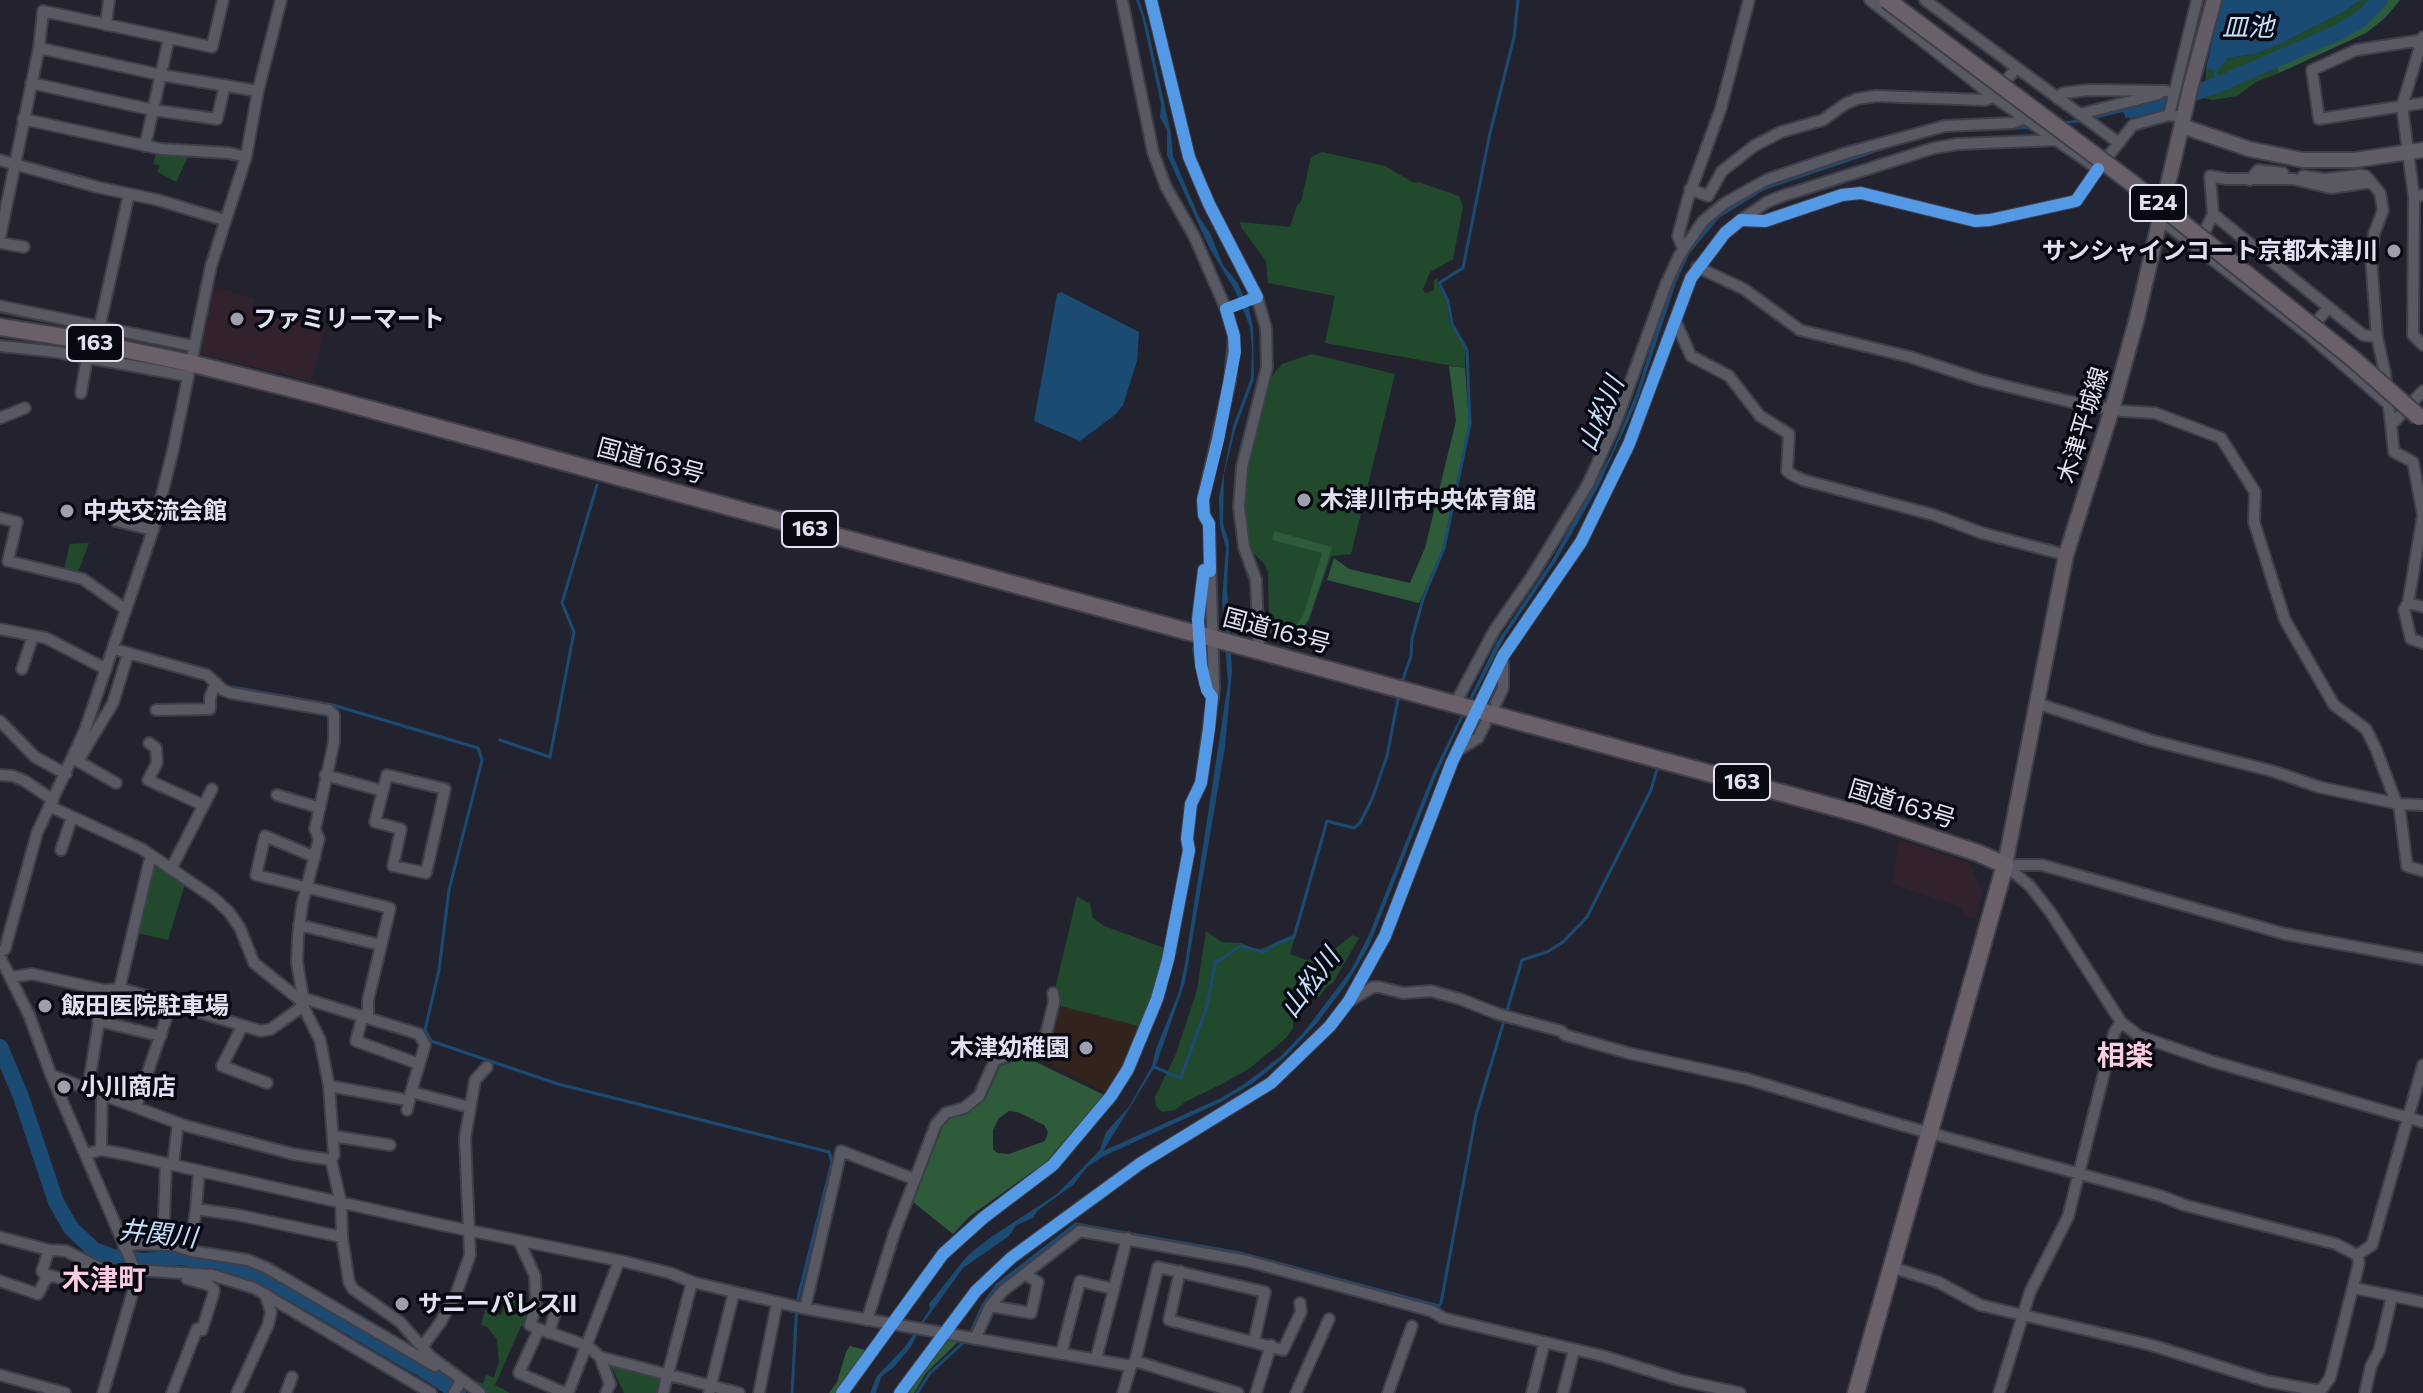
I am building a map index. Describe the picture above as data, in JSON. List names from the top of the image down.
{
  "streets": {
    "highway": ["E24", "163", "国道163号"],
    "main road": ["木津平城線"]
  },
  "crossings": [
    ["木津平城線", "国道163号"]
  ],
  "districts": ["相楽", "木津町"],
  "water": ["皿池", "山松川", "井関川"],
  "places": [
    "サンシャインコート京都木津川",
    "ファミリーマート",
    "木津川市中央体育館",
    "中央交流会館",
    "飯田医院駐車場",
    "木津幼稚園",
    "小川商店",
    "サニーパレスII"
  ]
}
